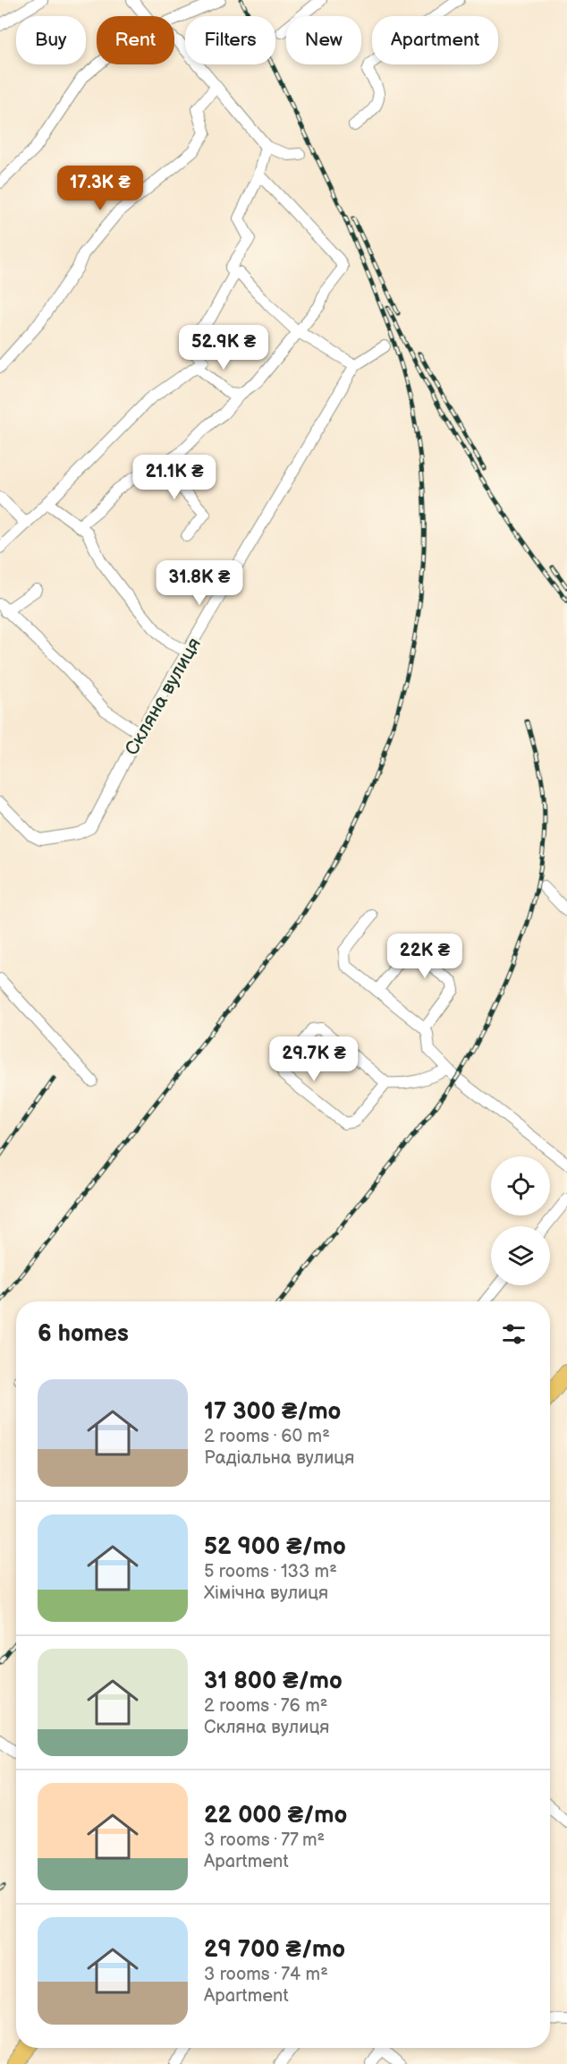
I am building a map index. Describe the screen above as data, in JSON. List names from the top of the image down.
{
  "streets": {
    "street": ["Скляна вулиця"]
  },
  "page": {
    "chip": [
      "Buy",
      "Rent",
      "Filters",
      "New",
      "Apartment"
    ],
    "price": [
      "17.3K ₴",
      "52.9K ₴",
      "21.1K ₴",
      "31.8K ₴",
      "22K ₴",
      "29.7K ₴"
    ],
    "heading": "6 homes",
    "list": [
      {
        "name": "17 300 ₴/mo",
        "note": "2 rooms · 60 m² · Радіальна вулиця"
      },
      {
        "name": "52 900 ₴/mo",
        "note": "5 rooms · 133 m² · Хімічна вулиця"
      },
      {
        "name": "31 800 ₴/mo",
        "note": "2 rooms · 76 m² · Скляна вулиця"
      },
      {
        "name": "22 000 ₴/mo",
        "note": "3 rooms · 77 m² · Apartment"
      },
      {
        "name": "29 700 ₴/mo",
        "note": "3 rooms · 74 m² · Apartment"
      }
    ]
  }
}
